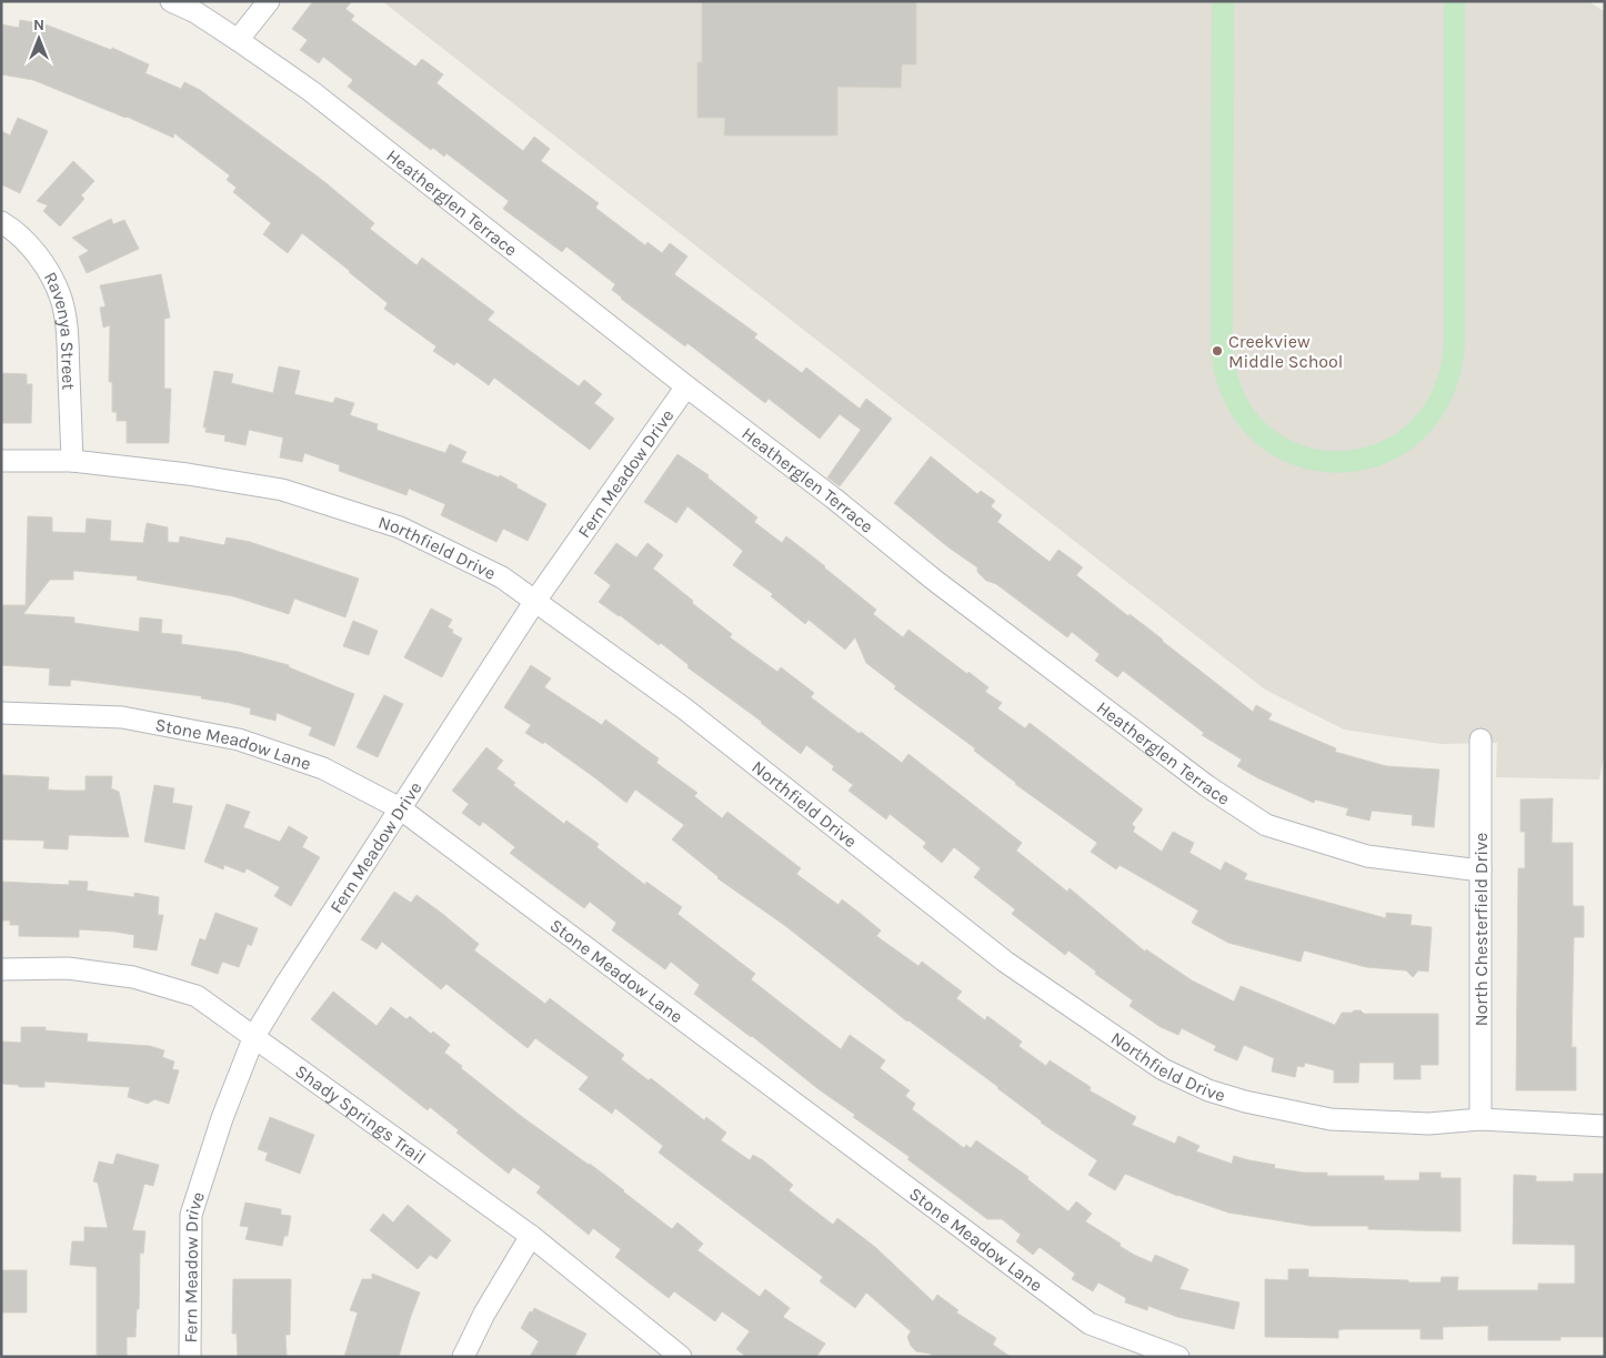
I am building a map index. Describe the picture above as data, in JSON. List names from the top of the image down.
{
  "streets": {
    "street": [
      "Heatherglen Terrace",
      "Ravenya Street",
      "Fern Meadow Drive",
      "Northfield Drive",
      "Stone Meadow Lane",
      "North Chesterfield Drive",
      "Shady Springs Trail"
    ]
  },
  "crossings": [
    ["Heatherglen Terrace", "Fern Meadow Drive"],
    ["Heatherglen Terrace", "North Chesterfield Drive"],
    ["Ravenya Street", "Northfield Drive"],
    ["Fern Meadow Drive", "Northfield Drive"],
    ["Fern Meadow Drive", "Stone Meadow Lane"],
    ["Fern Meadow Drive", "Shady Springs Trail"],
    ["Northfield Drive", "North Chesterfield Drive"]
  ],
  "places": ["Creekview Middle School"],
  "north": "top"
}
